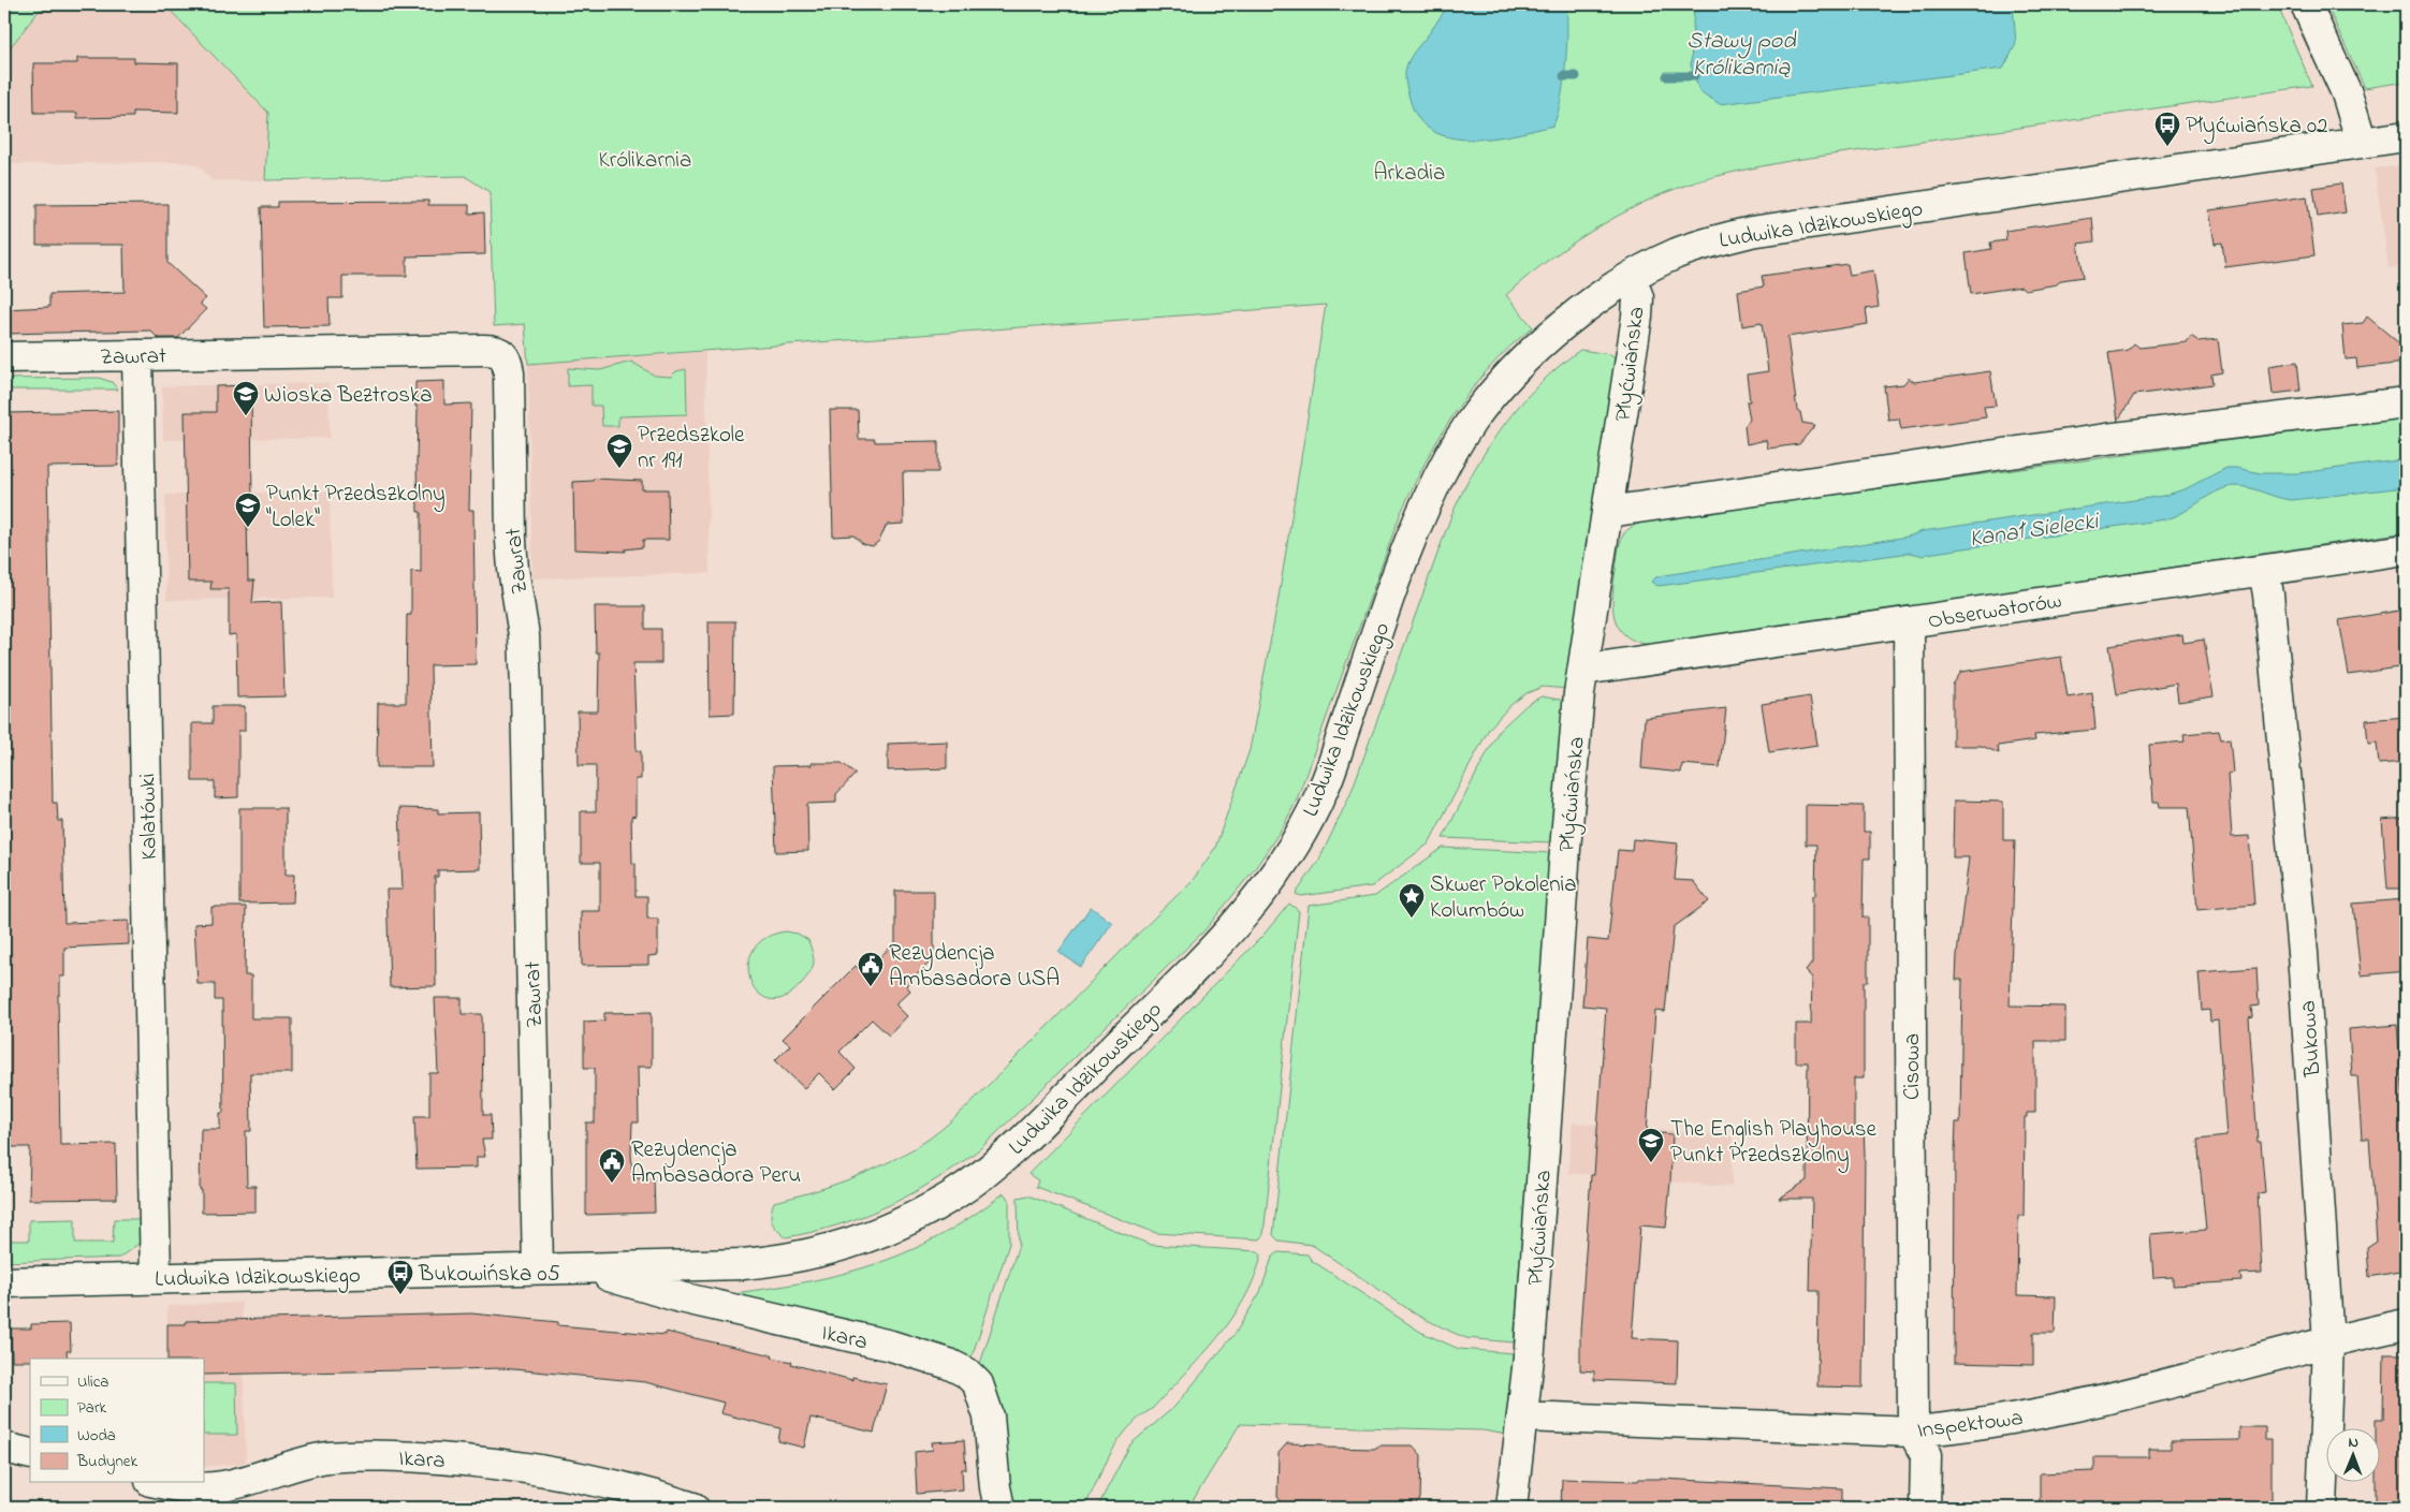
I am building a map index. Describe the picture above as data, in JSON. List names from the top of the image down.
{
  "streets": {
    "street": [
      "Ludwika Idzikowskiego",
      "Zawrat",
      "Płyćwiańska",
      "Obserwatorów",
      "Kalatówki",
      "Bukowa",
      "Cisowa",
      "Ikara",
      "Inspektowa"
    ]
  },
  "crossings": [
    ["Ludwika Idzikowskiego", "Zawrat"],
    ["Ludwika Idzikowskiego", "Płyćwiańska"],
    ["Ludwika Idzikowskiego", "Kalatówki"],
    ["Ludwika Idzikowskiego", "Ikara"],
    ["Zawrat", "Kalatówki"],
    ["Płyćwiańska", "Obserwatorów"],
    ["Płyćwiańska", "Inspektowa"],
    ["Obserwatorów", "Bukowa"],
    ["Obserwatorów", "Cisowa"],
    ["Bukowa", "Inspektowa"],
    ["Cisowa", "Inspektowa"]
  ],
  "water": ["Stawy pod Królikarnią", "Kanał Sielecki"],
  "parks": ["Królikarnia", "Arkadia"],
  "places": {
    "bus stop": ["Płyćwiańska 02", "Bukowińska 05"],
    "school or university": [
      "Wioska Beztroska",
      "Przedszkole nr 191",
      "Punkt Przedszkolny \"Lolek\"",
      "The English Playhouse Punkt Przedszkolny"
    ],
    "place": ["Skwer Pokolenia Kolumbów"],
    "public building": ["Rezydencja Ambasadora USA", "Rezydencja Ambasadora Peru"]
  },
  "legend": [
    "Ulica",
    "Park",
    "Woda",
    "Budynek"
  ],
  "north": "top"
}
